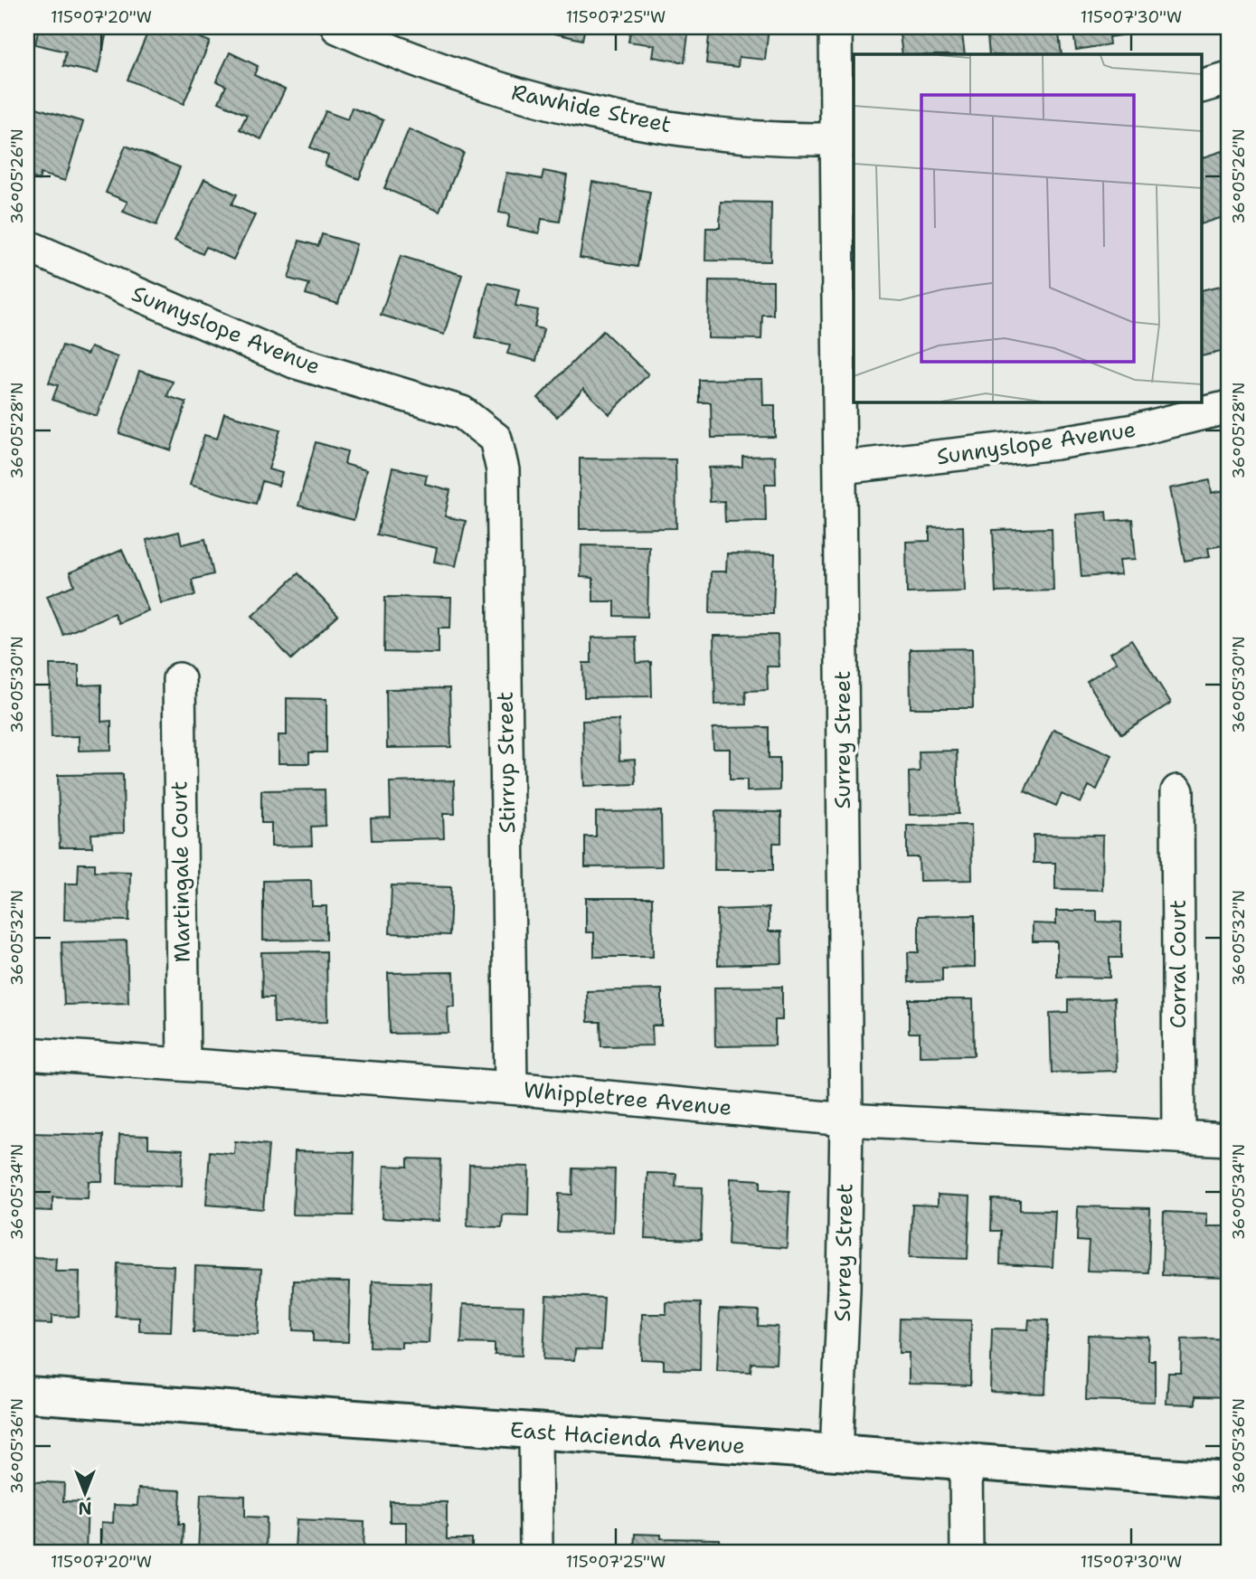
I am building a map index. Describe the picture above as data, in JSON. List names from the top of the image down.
{
  "streets": {
    "main road": ["East Hacienda Avenue"],
    "street": [
      "Rawhide Street",
      "Sunnyslope Avenue",
      "Surrey Street",
      "Stirrup Street",
      "Martingale Court",
      "Corral Court",
      "Whippletree Avenue"
    ]
  },
  "crossings": [
    ["Rawhide Street", "Surrey Street"],
    ["Sunnyslope Avenue", "Surrey Street"],
    ["Sunnyslope Avenue", "Stirrup Street"],
    ["Surrey Street", "Whippletree Avenue"],
    ["Surrey Street", "East Hacienda Avenue"],
    ["Stirrup Street", "Whippletree Avenue"],
    ["Martingale Court", "Whippletree Avenue"],
    ["Corral Court", "Whippletree Avenue"]
  ],
  "north": "bottom",
  "coordinates": [
    "115°07'20\"W",
    "115°07'25\"W",
    "115°07'30\"W",
    "36°05'26\"N",
    "36°05'28\"N",
    "36°05'30\"N",
    "36°05'32\"N",
    "36°05'34\"N",
    "36°05'36\"N"
  ]
}
